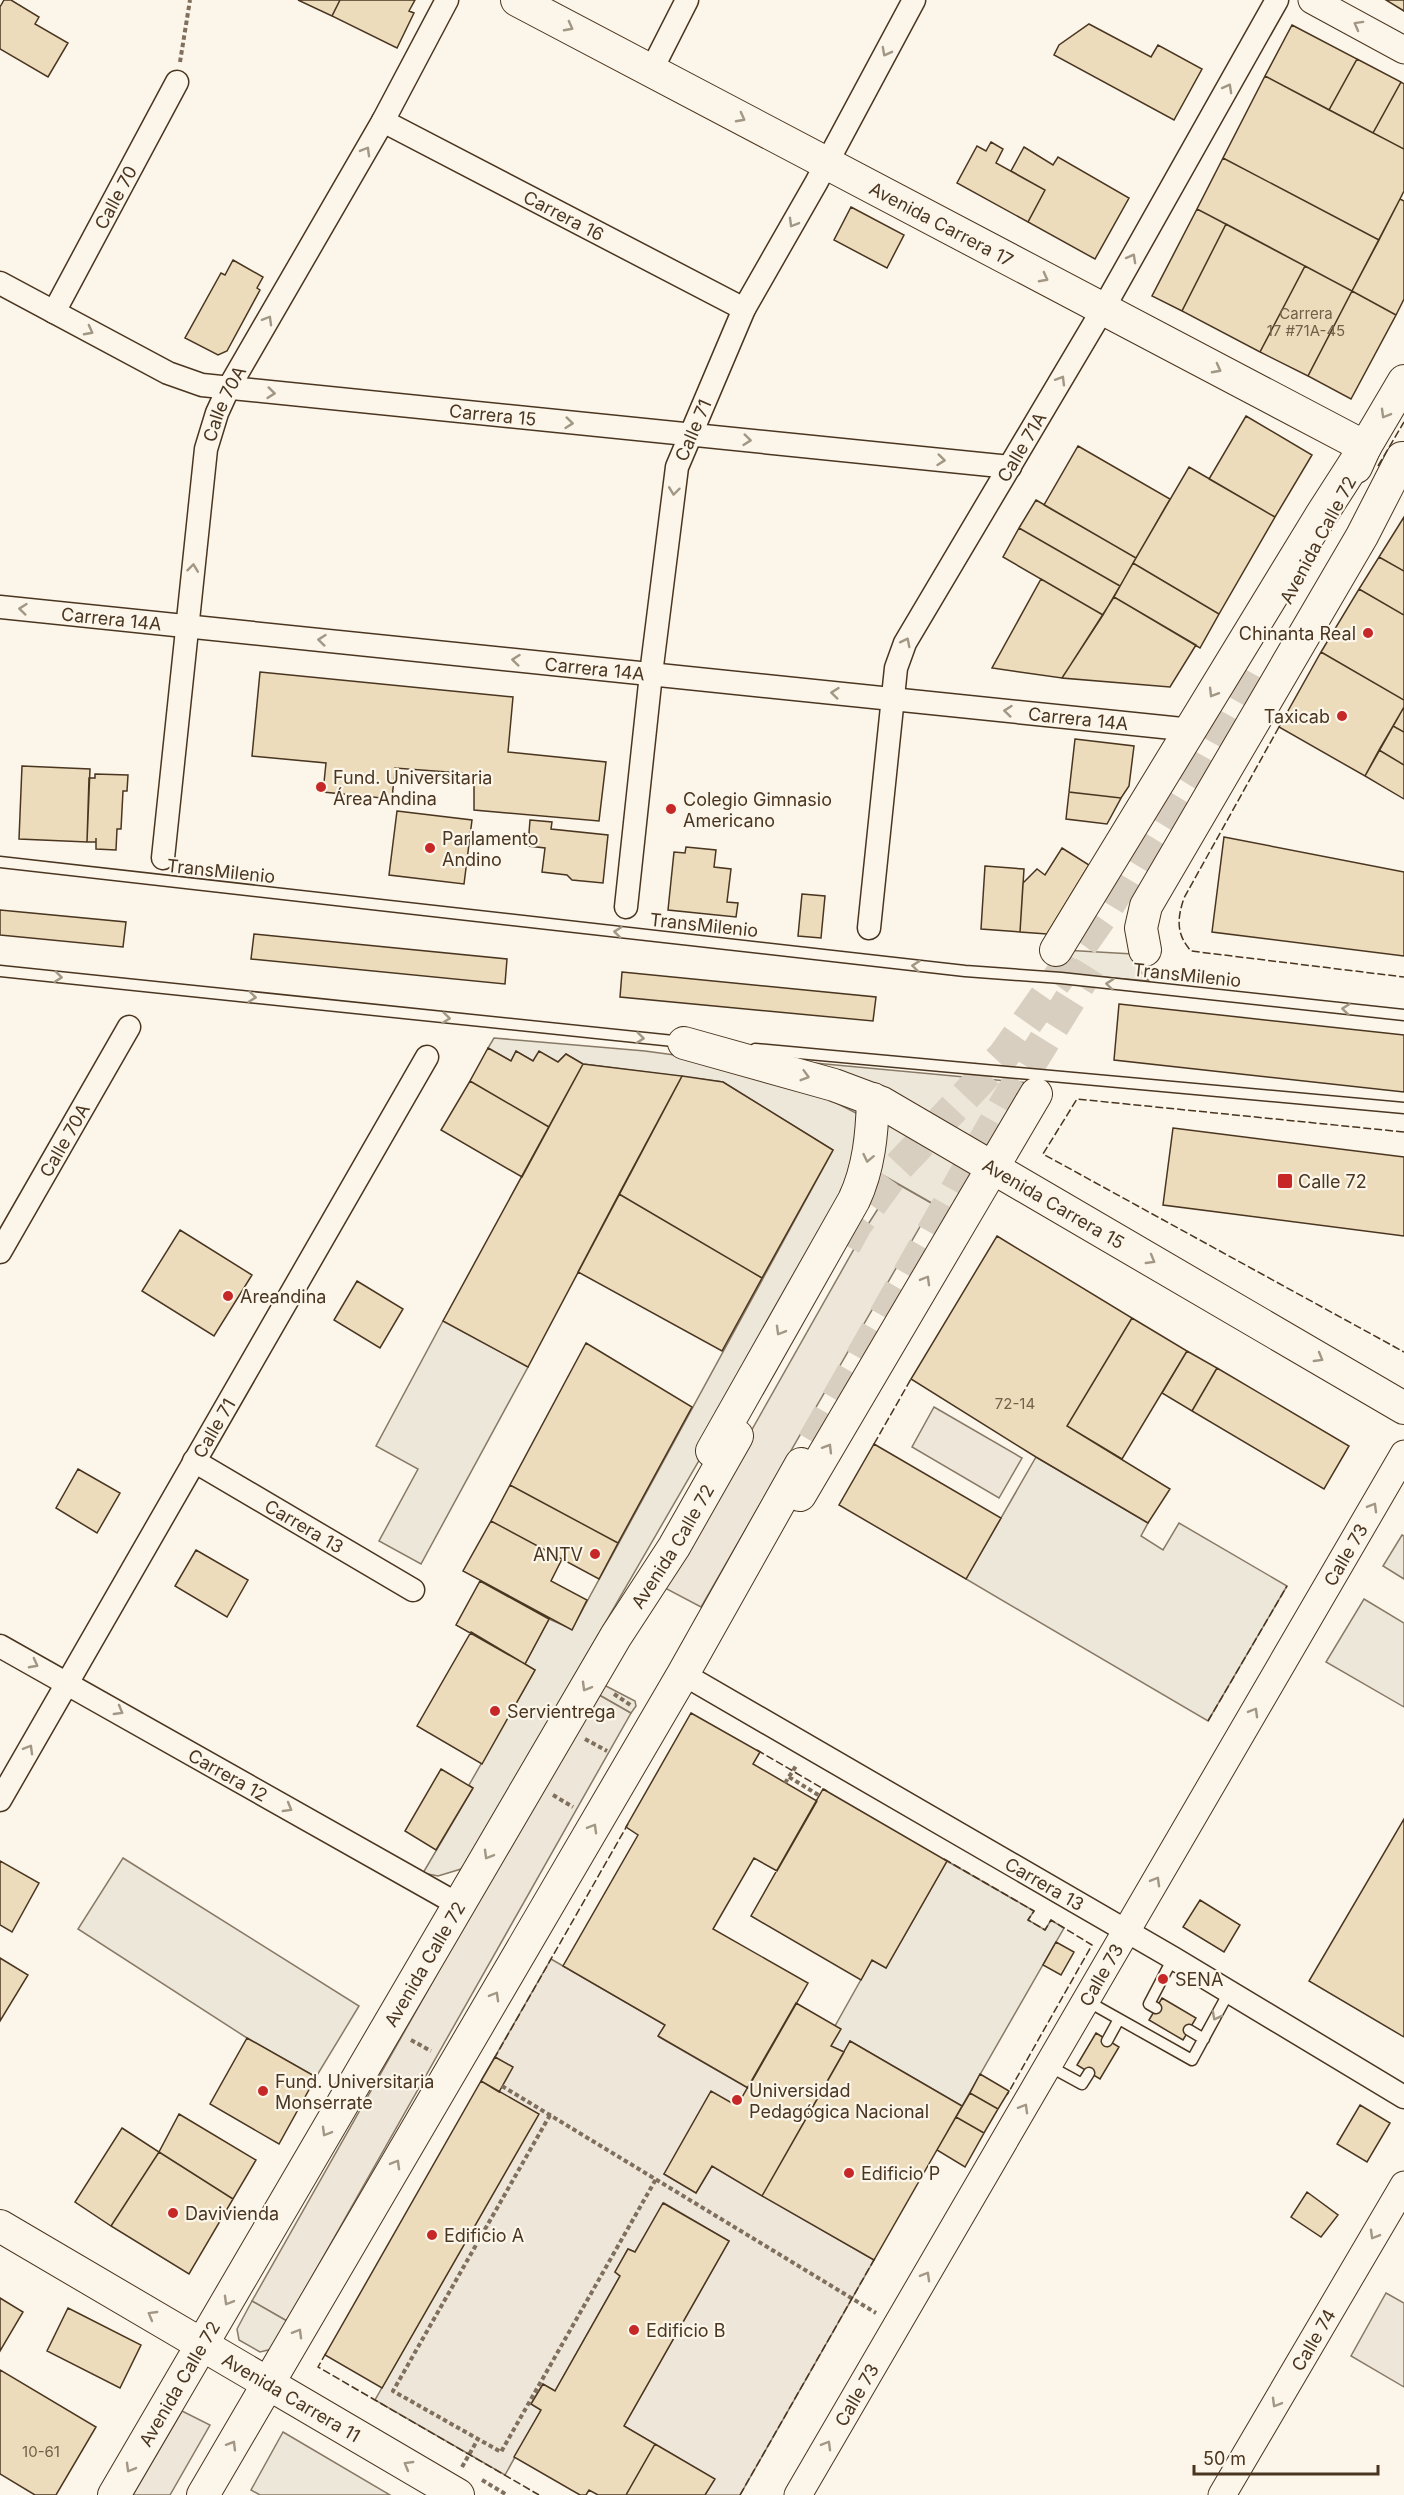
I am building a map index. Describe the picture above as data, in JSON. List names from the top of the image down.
{
  "streets": {
    "main road": [
      "Avenida Carrera 17",
      "Avenida Calle 72",
      "Avenida Carrera 15",
      "Avenida Carrera 11"
    ],
    "street": [
      "Calle 70",
      "Carrera 16",
      "Calle 70A",
      "Carrera 15",
      "Calle 71",
      "Calle 71A",
      "Carrera 14A",
      "Carrera 13",
      "Calle 73",
      "Carrera 12",
      "Calle 74"
    ],
    "lane": ["TransMilenio"]
  },
  "crossings": [
    ["Calle 70", "Carrera 15"],
    ["Carrera 16", "Calle 70A"],
    ["Carrera 16", "Calle 71"],
    ["Avenida Carrera 17", "Calle 71"],
    ["Avenida Carrera 17", "Calle 71A"],
    ["Avenida Carrera 17", "Avenida Calle 72"],
    ["Calle 70A", "Carrera 15"],
    ["Calle 70A", "Carrera 14A"],
    ["Carrera 15", "Calle 71"],
    ["Carrera 15", "Calle 71A"],
    ["Calle 71", "Carrera 14A"],
    ["Calle 71", "Carrera 13"],
    ["Calle 71", "Carrera 12"],
    ["Calle 71A", "Carrera 14A"],
    ["Avenida Calle 72", "Carrera 12"],
    ["Avenida Calle 72", "Avenida Carrera 11"],
    ["Carrera 13", "Calle 73"]
  ],
  "one_way": [
    "Avenida Carrera 17",
    "Calle 70A",
    "Carrera 15",
    "Calle 71A",
    "Carrera 14A",
    "TransMilenio",
    "Avenida Carrera 15",
    "Calle 73",
    "Carrera 12",
    "Calle 74",
    "Avenida Carrera 11"
  ],
  "places": {
    "other": [
      "Chinanta Real",
      "Taxicab",
      "Fund. Universitaria Área Andina",
      "Colegio Gimnasio Americano",
      "Parlamento Andino",
      "Areandina",
      "ANTV",
      "Servientrega",
      "SENA",
      "Fund. Universitaria Monserrate",
      "Universidad Pedagógica Nacional",
      "Edificio P",
      "Davivienda",
      "Edificio A",
      "Edificio B"
    ],
    "transit": ["Calle 72"]
  },
  "house_numbers": ["Carrera 17 #71A-45", "72-14", "10-61"],
  "scale_bar": "50 m"
}
